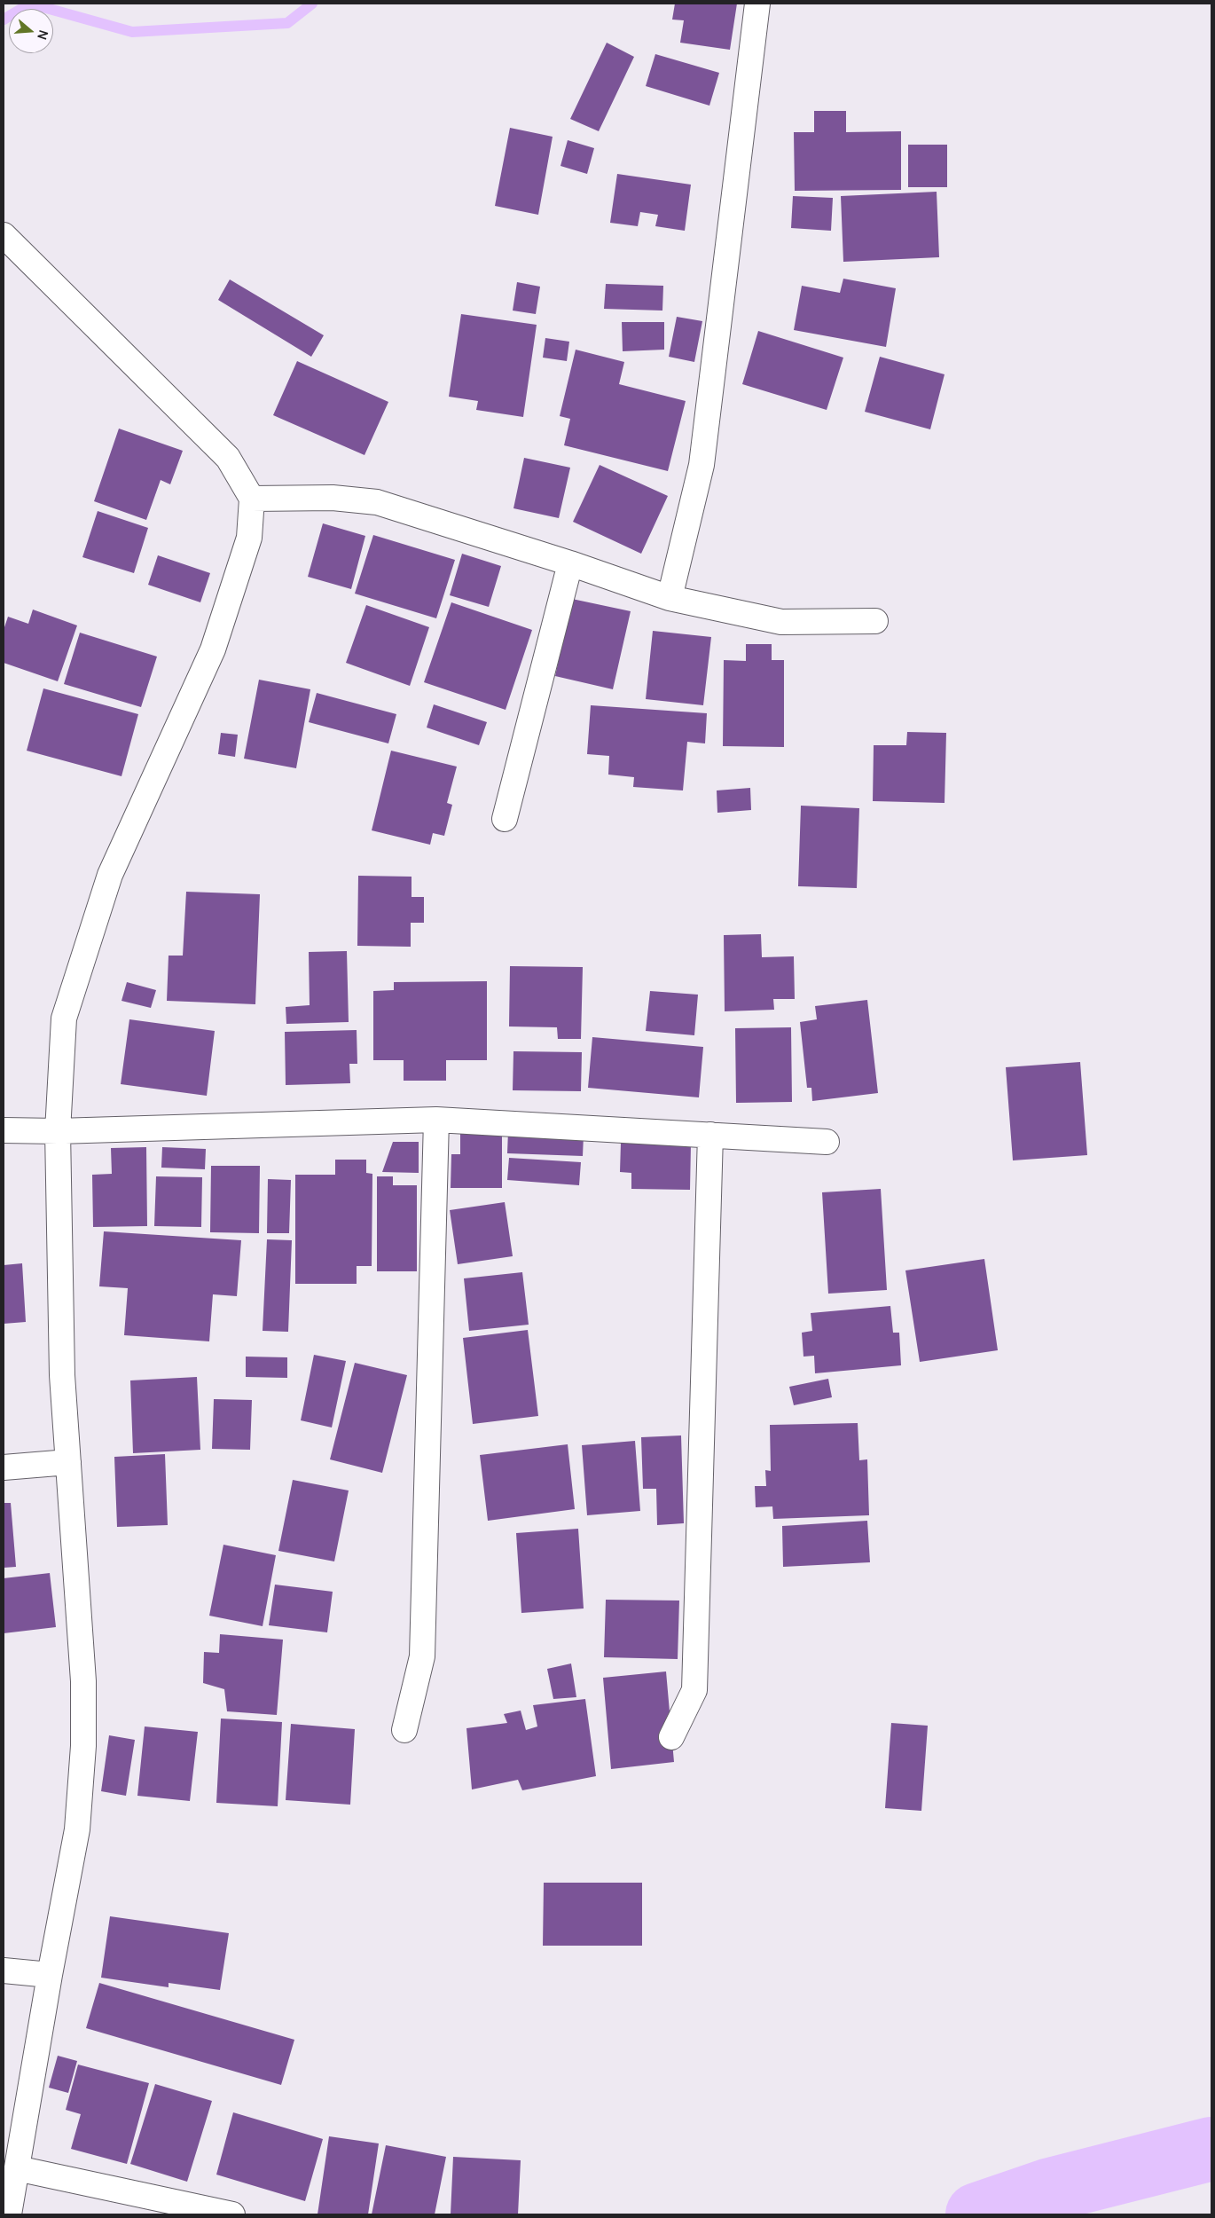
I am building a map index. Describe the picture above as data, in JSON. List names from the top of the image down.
{
  "north": "right"
}
